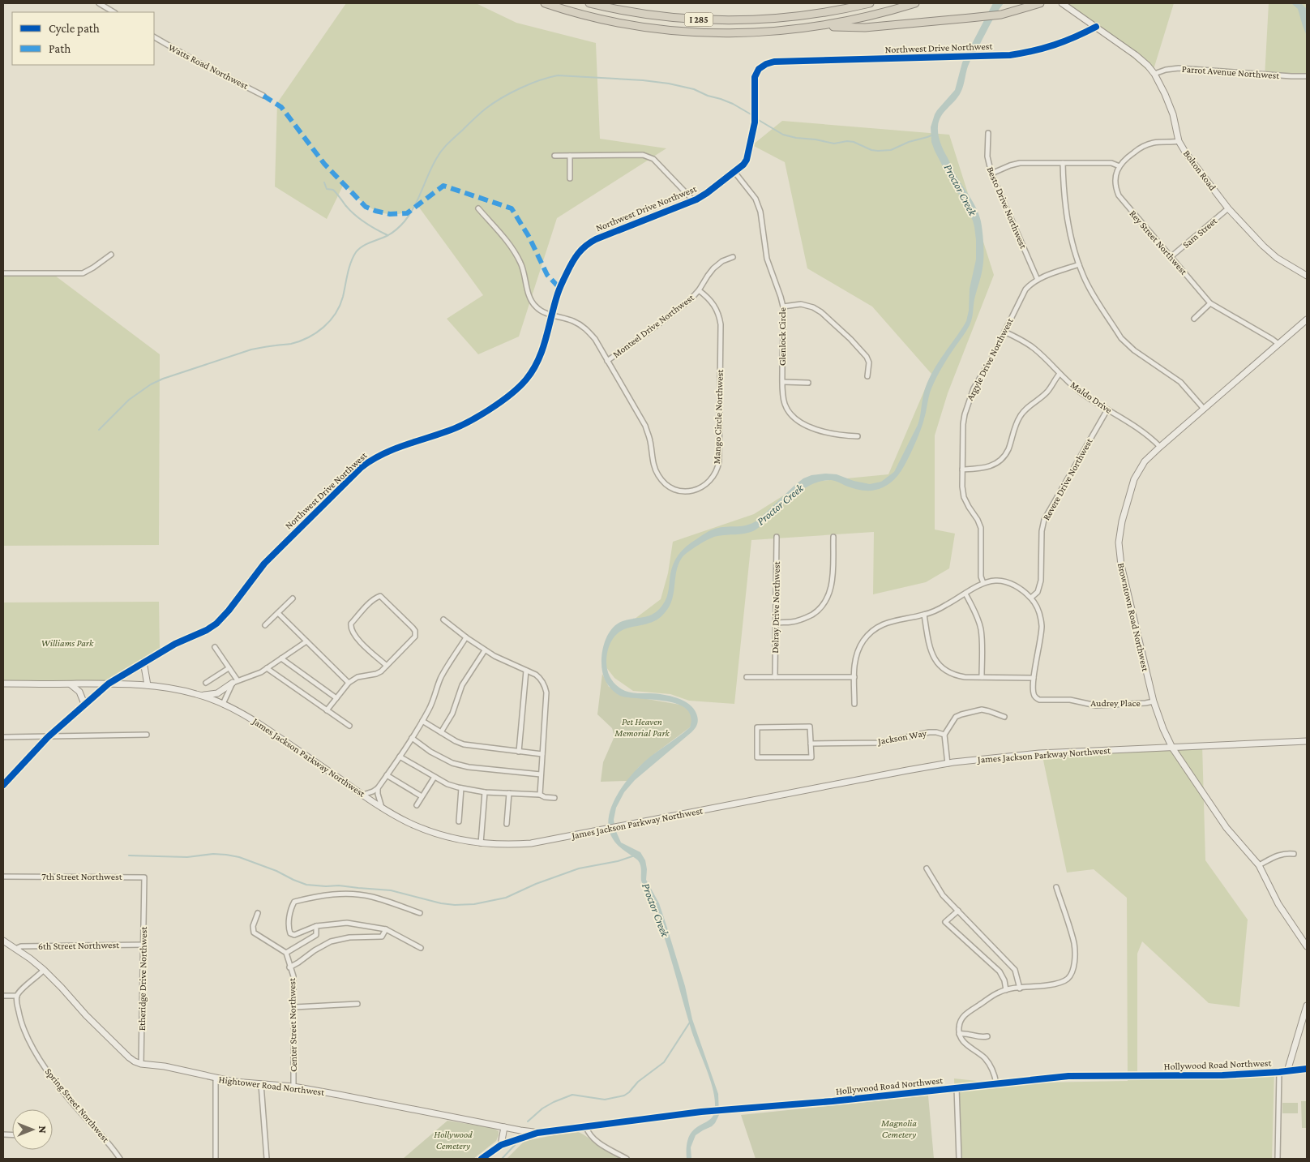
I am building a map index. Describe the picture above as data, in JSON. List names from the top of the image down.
{
  "streets": {
    "highway": ["I 285"],
    "street": [
      "Northwest Drive Northwest",
      "Watts Road Northwest",
      "Parrot Avenue Northwest",
      "Bolton Road",
      "Besto Drive Northwest",
      "Sam Street",
      "Rey Street Northwest",
      "Monteel Drive Northwest",
      "Glenlock Circle",
      "Argyle Drive Northwest",
      "Maldo Drive",
      "Mango Circle Northwest",
      "Revere Drive Northwest",
      "Delray Drive Northwest",
      "Browntown Road Northwest",
      "Audrey Place",
      "Jackson Way",
      "James Jackson Parkway Northwest",
      "7th Street Northwest",
      "6th Street Northwest",
      "Etheridge Drive Northwest",
      "Center Street Northwest",
      "Hollywood Road Northwest",
      "Hightower Road Northwest",
      "Spring Street Northwest"
    ]
  },
  "crossings": [
    ["Northwest Drive Northwest", "Bolton Road"],
    ["Northwest Drive Northwest", "Glenlock Circle"],
    ["Northwest Drive Northwest", "Mango Circle Northwest"],
    ["Northwest Drive Northwest", "James Jackson Parkway Northwest"],
    ["Parrot Avenue Northwest", "Bolton Road"],
    ["Bolton Road", "Sam Street"],
    ["Besto Drive Northwest", "Argyle Drive Northwest"],
    ["Sam Street", "Rey Street Northwest"],
    ["Rey Street Northwest", "Browntown Road Northwest"],
    ["Monteel Drive Northwest", "Mango Circle Northwest"],
    ["Argyle Drive Northwest", "Maldo Drive"],
    ["Maldo Drive", "Revere Drive Northwest"],
    ["Maldo Drive", "Browntown Road Northwest"],
    ["Browntown Road Northwest", "Audrey Place"],
    ["Browntown Road Northwest", "James Jackson Parkway Northwest"],
    ["7th Street Northwest", "Etheridge Drive Northwest"],
    ["6th Street Northwest", "Etheridge Drive Northwest"],
    ["6th Street Northwest", "Hightower Road Northwest"],
    ["Etheridge Drive Northwest", "Hightower Road Northwest"],
    ["Center Street Northwest", "Hightower Road Northwest"],
    ["Hollywood Road Northwest", "Hightower Road Northwest"]
  ],
  "water": ["Proctor Creek"],
  "parks": [
    "Williams Park",
    "Pet Heaven Memorial Park",
    "Magnolia Cemetery",
    "Hollywood Cemetery"
  ],
  "legend": ["Cycle path", "Path"],
  "north": "right"
}
